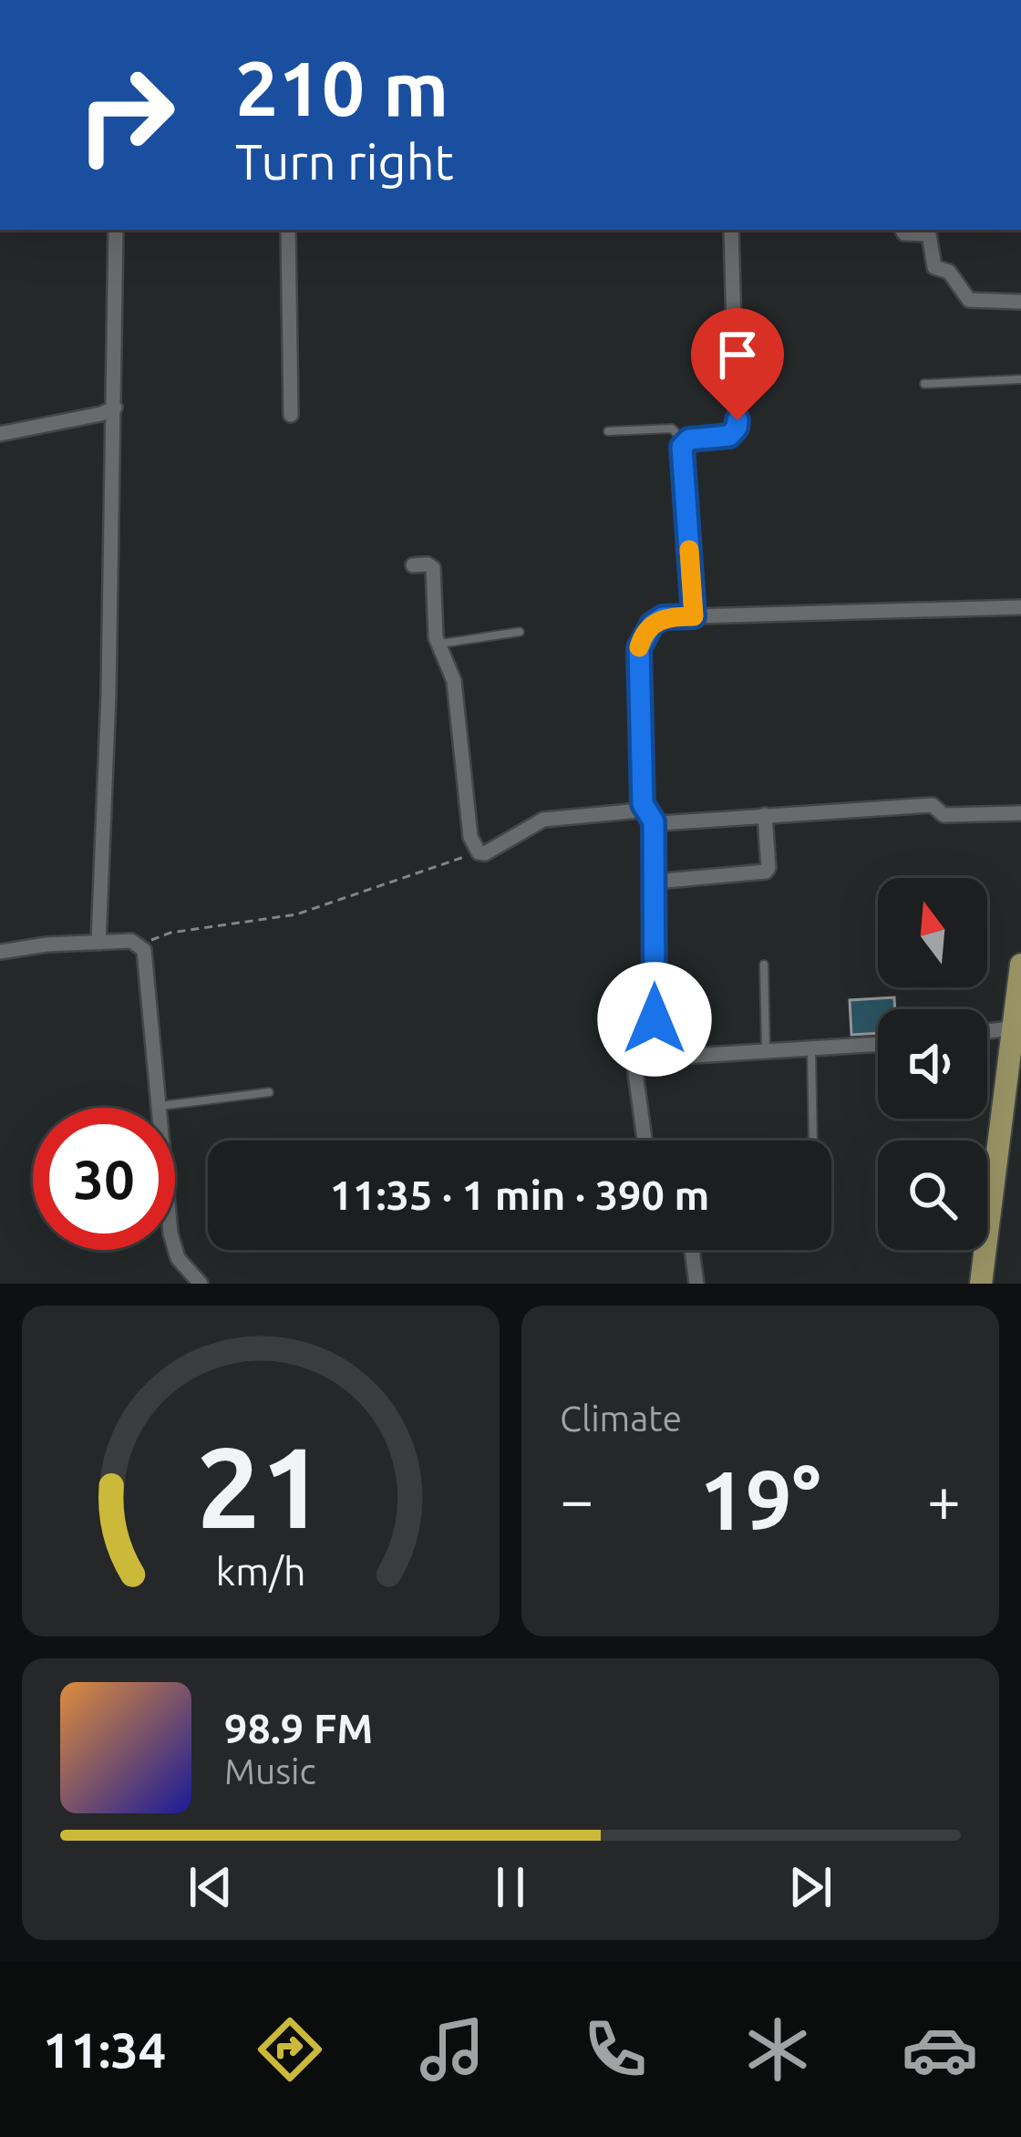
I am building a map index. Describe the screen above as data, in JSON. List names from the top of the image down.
{
  "north": "top",
  "page": {
    "turn": ["210 m", "Turn right"],
    "limit": "30",
    "trip": "11:35 · 1 min · 390 m",
    "tile": "Climate",
    "heat": ["−", "19°", "+"],
    "song": ["98.9 FM", "Music"],
    "tabs": "11:34",
    "gauge": ["21", "km/h"]
  }
}
